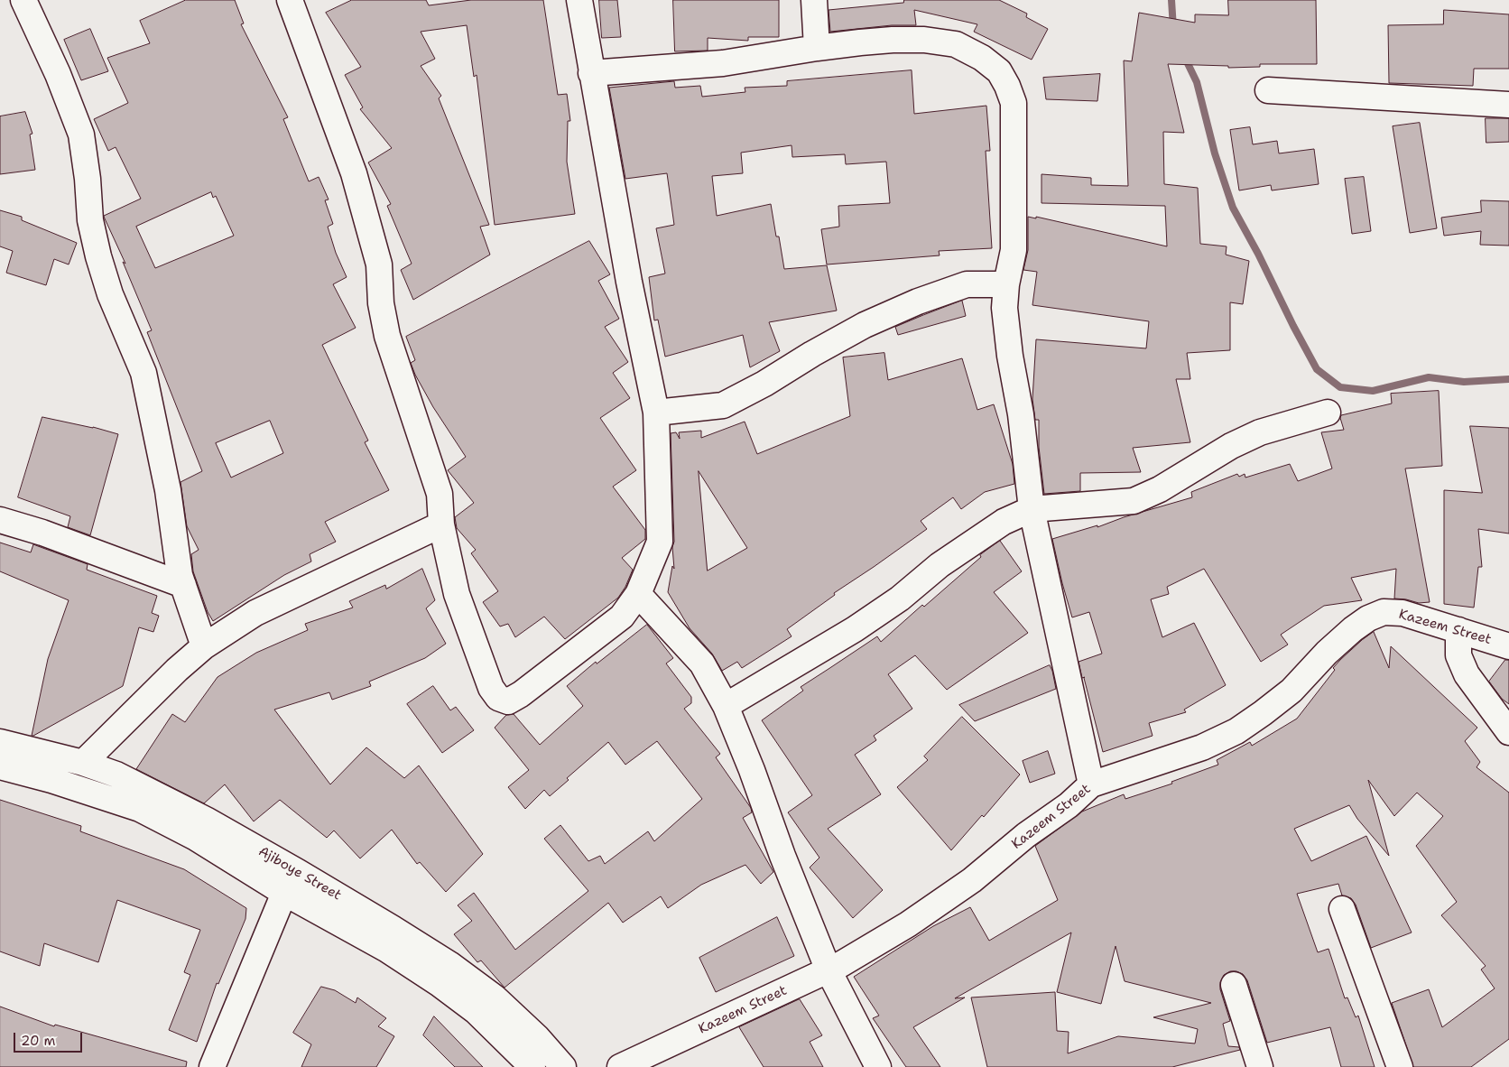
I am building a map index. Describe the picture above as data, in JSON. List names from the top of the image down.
{
  "streets": {
    "street": ["Kazeem Street", "Ajiboye Street"]
  },
  "scale_bar": "20 m"
}
